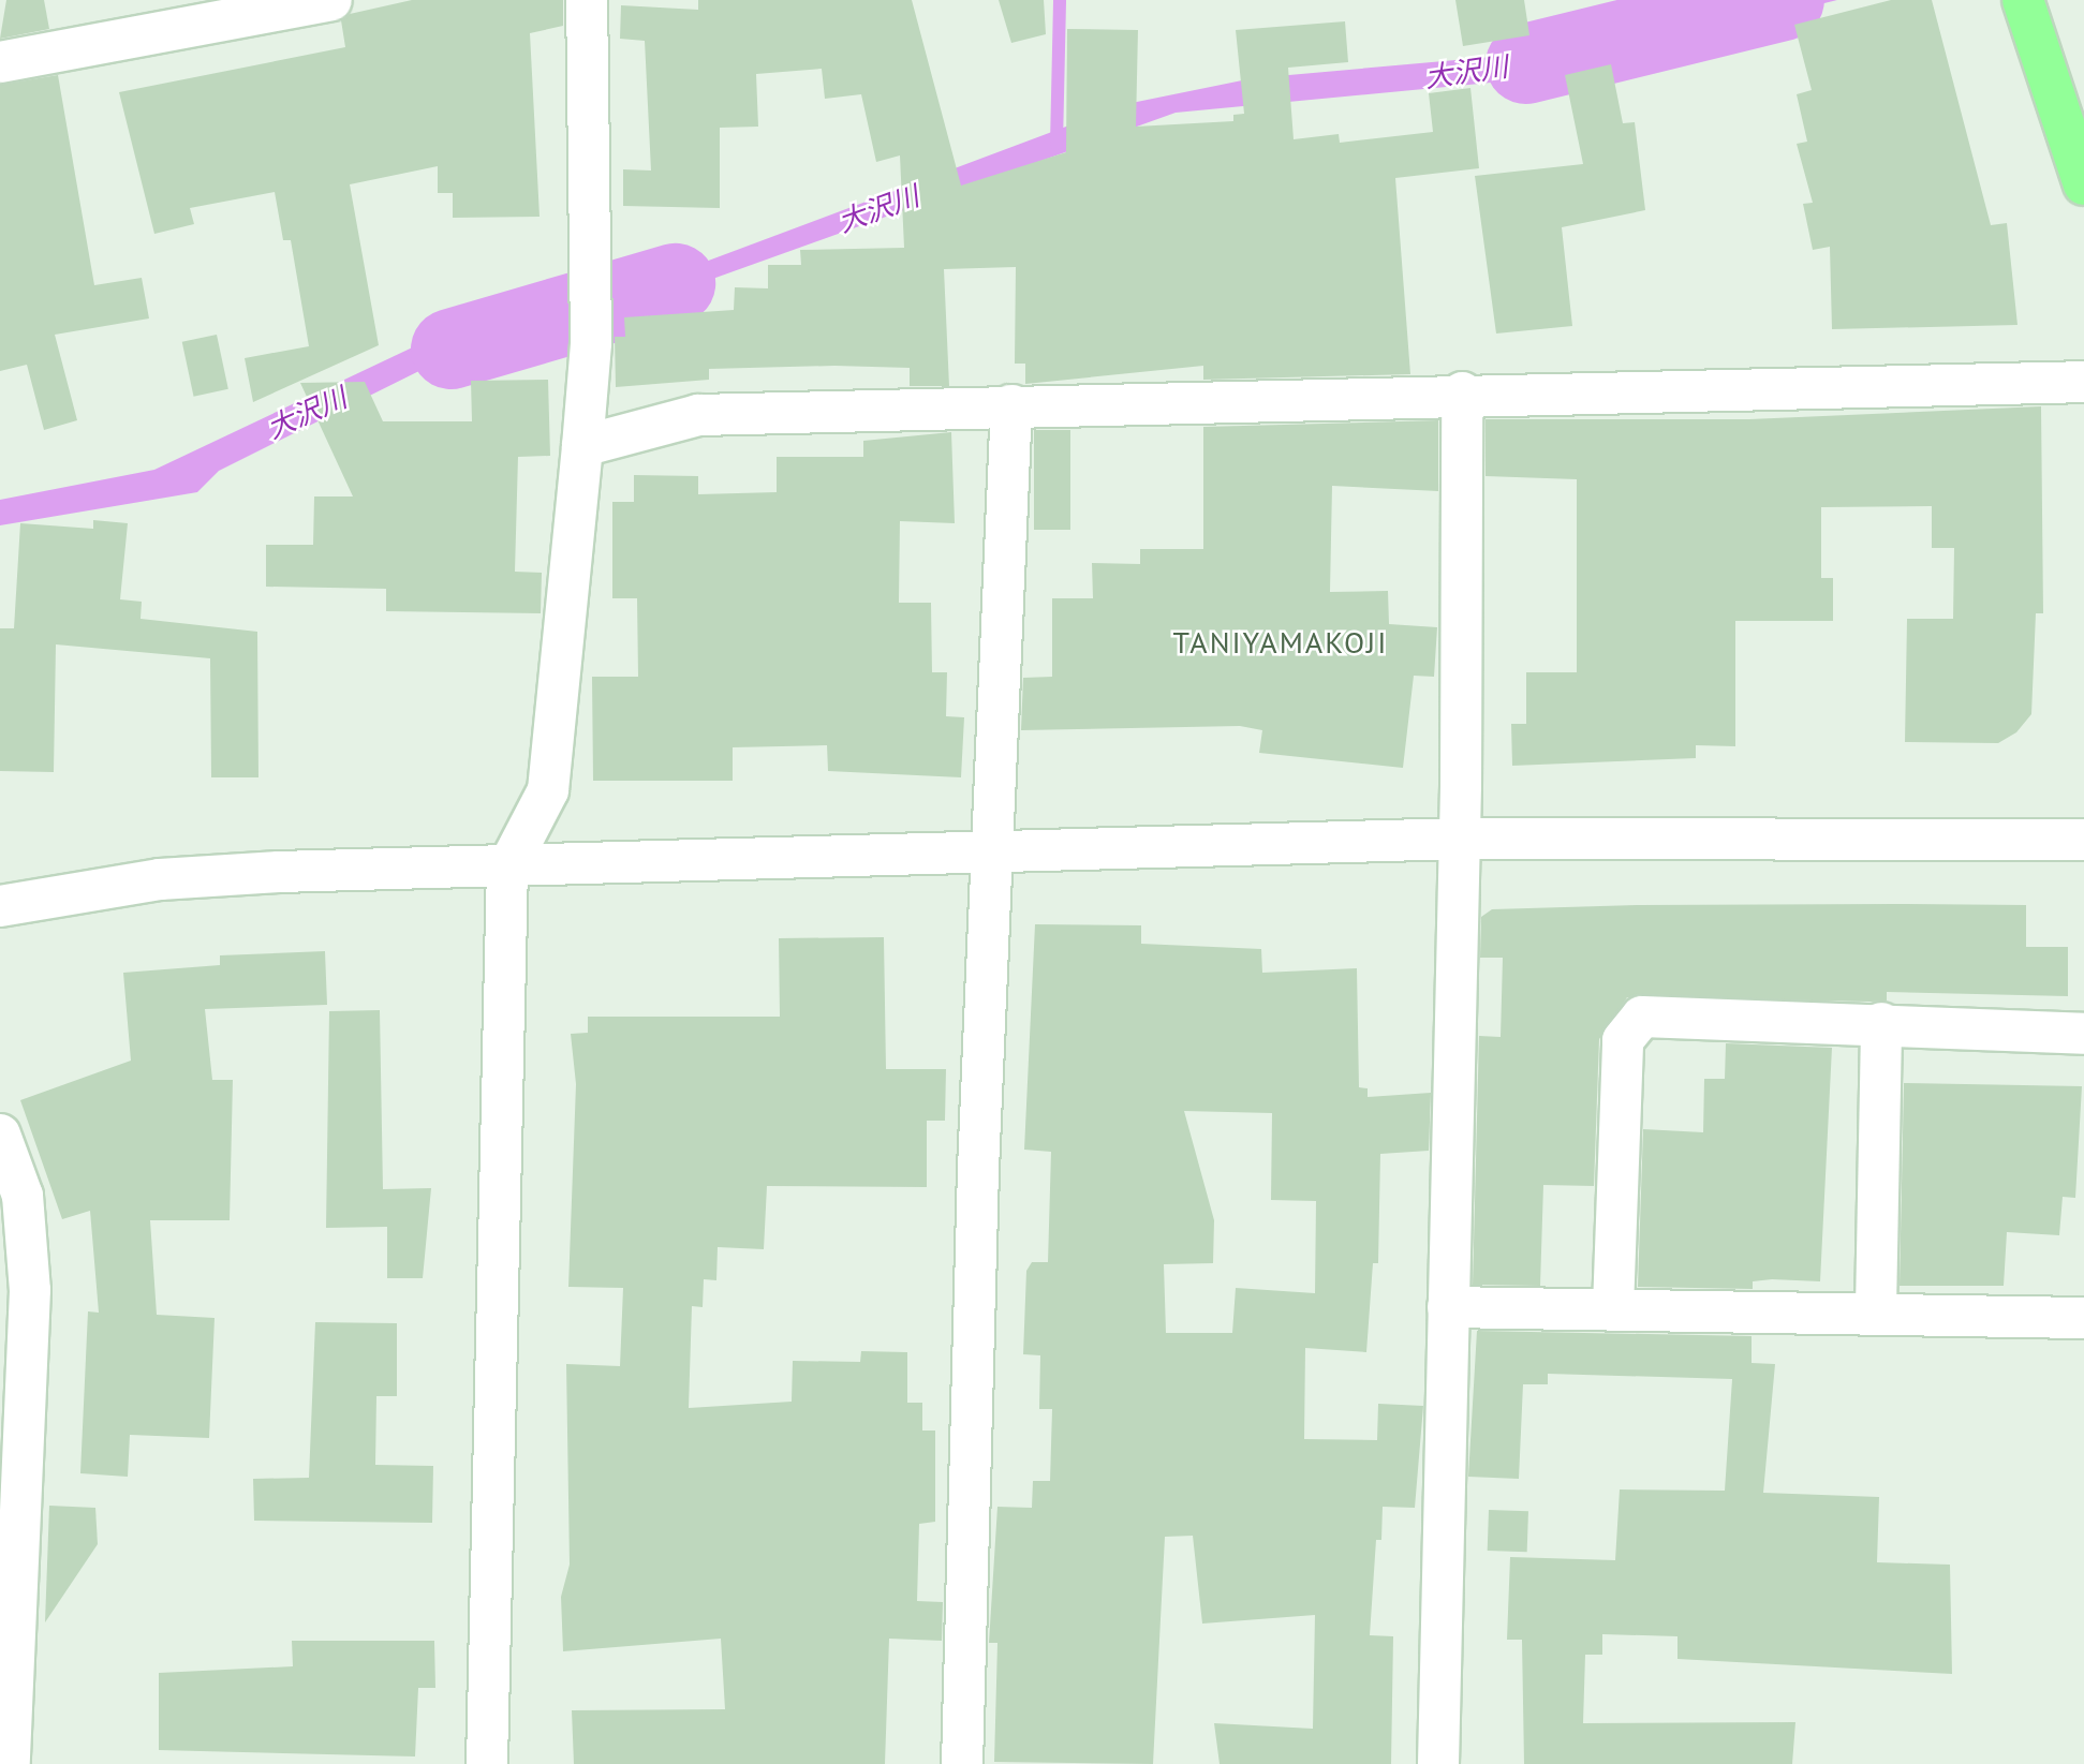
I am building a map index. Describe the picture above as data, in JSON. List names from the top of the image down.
{
  "districts": ["TANIYAMAKOJI"],
  "water": ["大沢川"]
}
